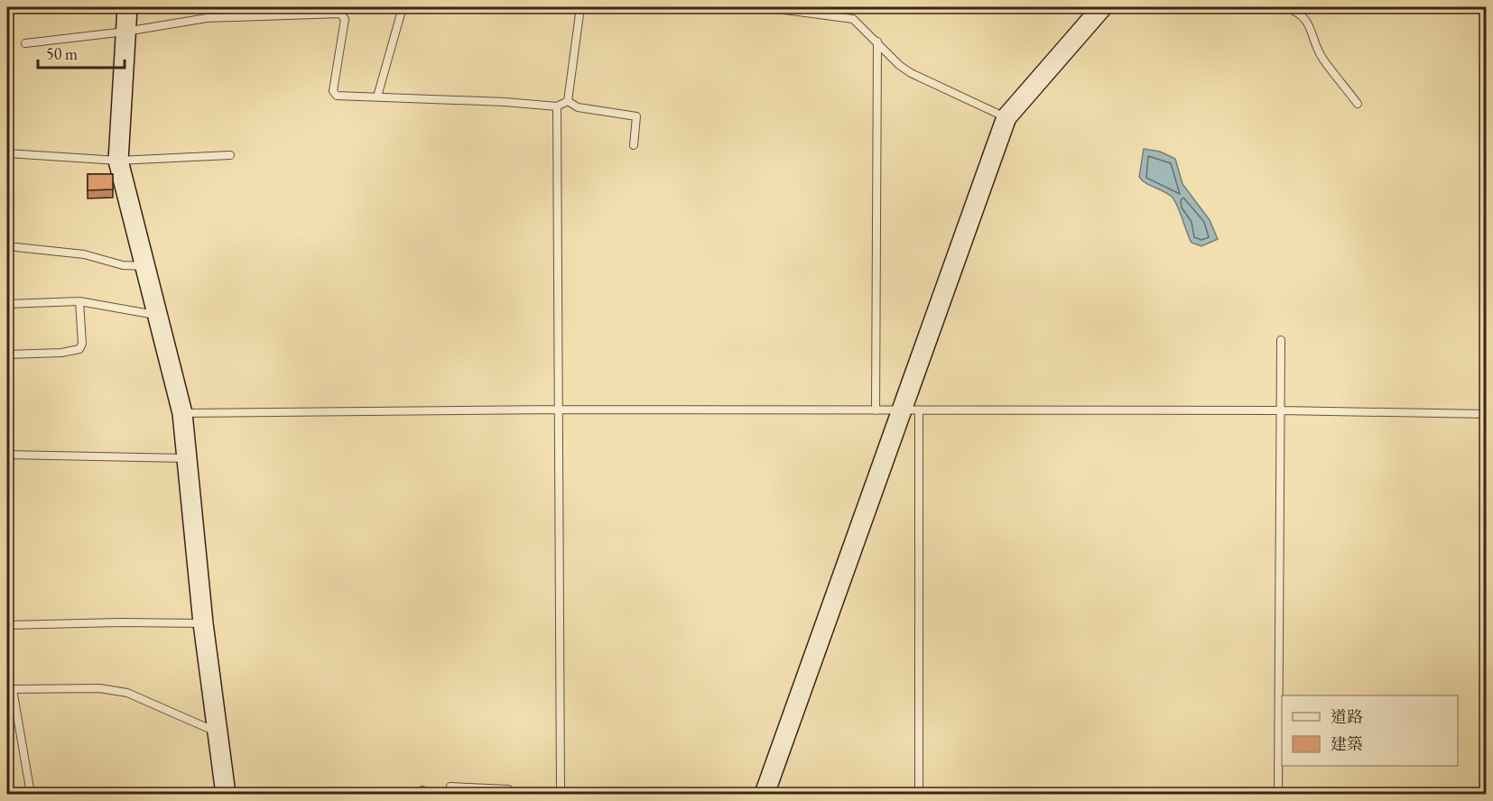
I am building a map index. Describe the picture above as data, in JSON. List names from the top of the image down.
{
  "legend": ["道路", "建築"],
  "scale_bar": "50 m"
}
